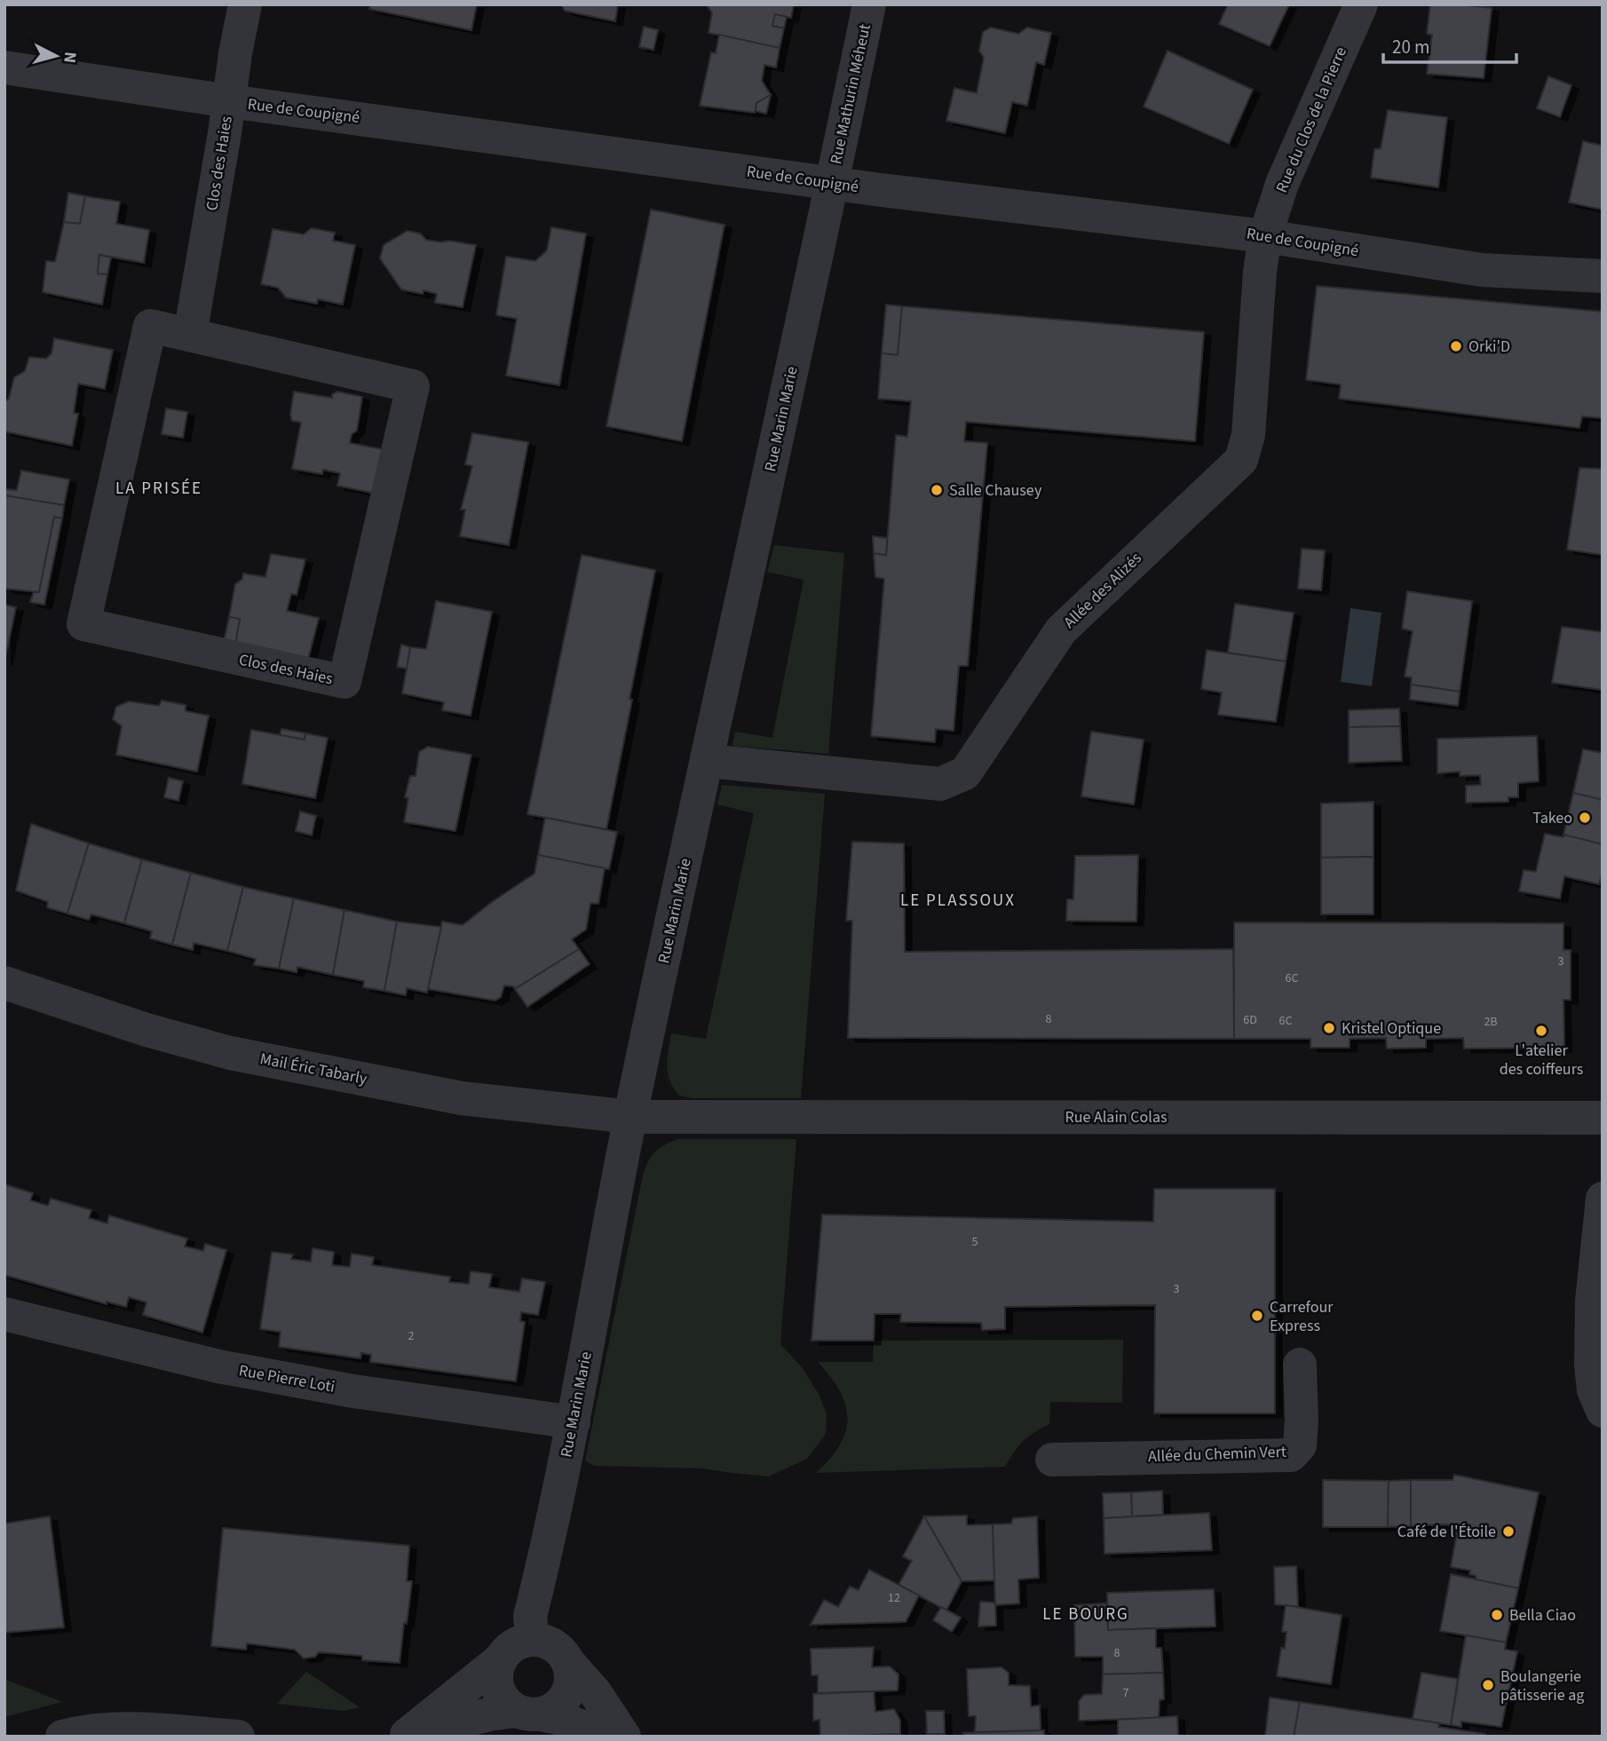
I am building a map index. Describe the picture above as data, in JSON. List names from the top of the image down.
{
  "streets": {
    "street": [
      "Rue Mathurin Méheut",
      "Rue de Coupigné",
      "Rue du Clos de la Pierre",
      "Clos des Haies",
      "Rue Marin Marie",
      "Allée des Alizés",
      "Mail Éric Tabarly",
      "Rue Alain Colas",
      "Rue Pierre Loti",
      "Allée du Chemin Vert"
    ]
  },
  "crossings": [
    ["Rue Mathurin Méheut", "Rue de Coupigné"],
    ["Rue Mathurin Méheut", "Rue Marin Marie"],
    ["Rue de Coupigné", "Rue du Clos de la Pierre"],
    ["Rue de Coupigné", "Clos des Haies"],
    ["Rue de Coupigné", "Rue Marin Marie"],
    ["Rue de Coupigné", "Allée des Alizés"],
    ["Rue du Clos de la Pierre", "Allée des Alizés"],
    ["Rue Marin Marie", "Allée des Alizés"],
    ["Rue Marin Marie", "Mail Éric Tabarly"],
    ["Rue Marin Marie", "Rue Alain Colas"],
    ["Rue Marin Marie", "Rue Pierre Loti"],
    ["Mail Éric Tabarly", "Rue Alain Colas"]
  ],
  "districts": ["LA PRISÉE", "LE PLASSOUX", "LE BOURG"],
  "places": [
    "Orki'D",
    "Salle Chausey",
    "Takeo",
    "Kristel Optique",
    "L'atelier des coiffeurs",
    "Carrefour Express",
    "Café de l'Étoile",
    "Bella Ciao",
    "Boulangerie pâtisserie ag"
  ],
  "house_numbers": [
    "3",
    "6C",
    "8",
    "6D",
    "6C",
    "2B",
    "5",
    "3",
    "2",
    "12",
    "8",
    "7"
  ],
  "scale_bar": "20 m",
  "north": "right"
}
